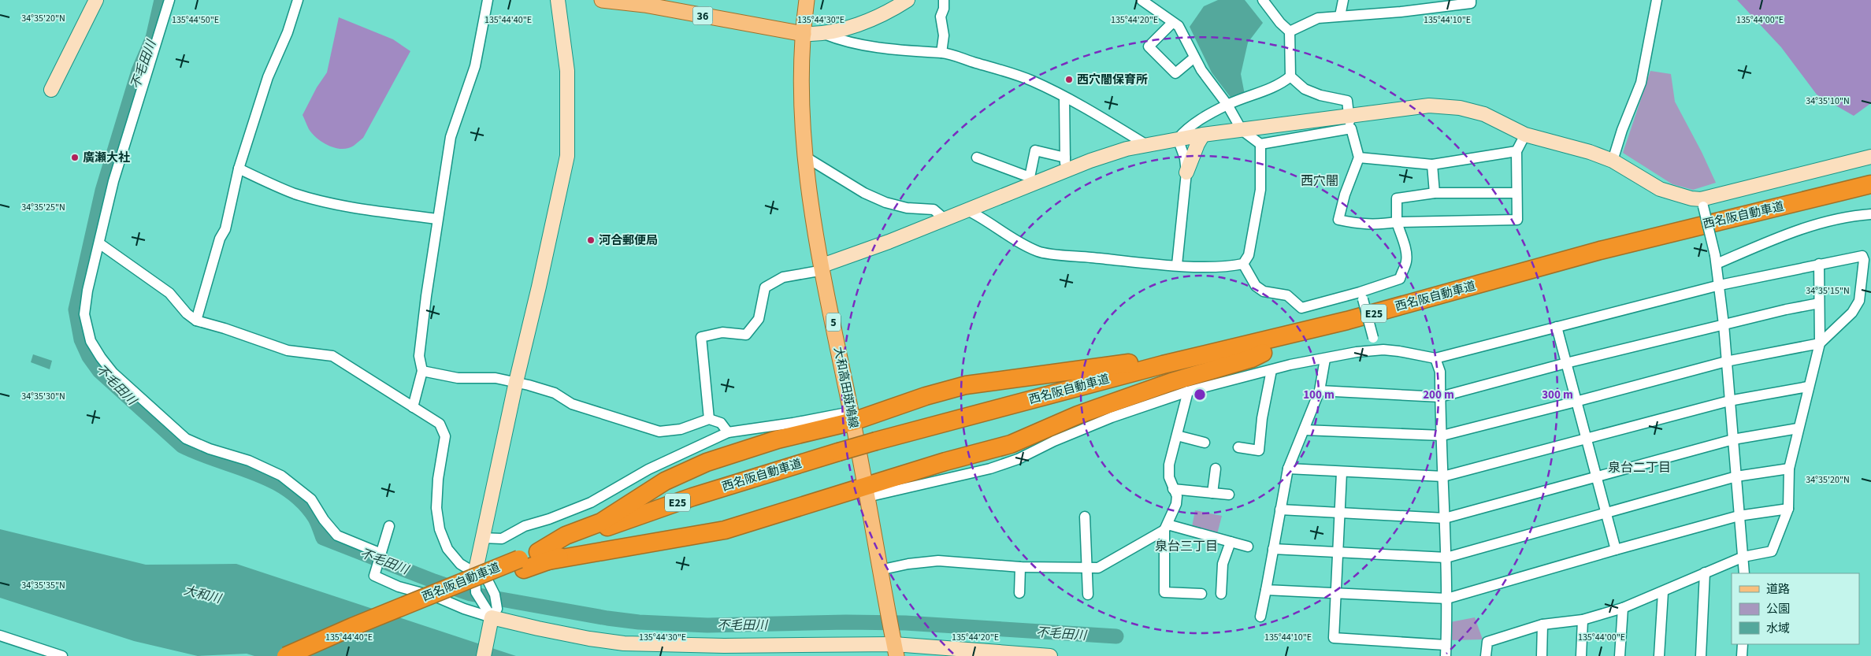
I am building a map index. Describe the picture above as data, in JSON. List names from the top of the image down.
{
  "streets": {
    "highway": ["西名阪自動車道", "E25"],
    "main road": ["36", "5", "大和高田斑鳩線"]
  },
  "crossings": [
    ["36", "大和高田斑鳩線"]
  ],
  "districts": ["西穴闇", "泉台二丁目", "泉台三丁目"],
  "water": ["不毛田川", "大和川"],
  "places": ["西穴闇保育所", "廣瀬大社", "河合郵便局"],
  "legend": ["道路", "公園", "水域"],
  "coordinates": [
    "34°35'20\"N",
    "135°44'20\"E",
    "135°44'50\"E",
    "135°44'40\"E",
    "135°44'30\"E",
    "135°44'10\"E",
    "135°44'00\"E",
    "34°35'10\"N",
    "34°35'25\"N",
    "34°35'15\"N",
    "34°35'30\"N",
    "34°35'35\"N"
  ],
  "rings": ["100 m", "200 m", "300 m"]
}
